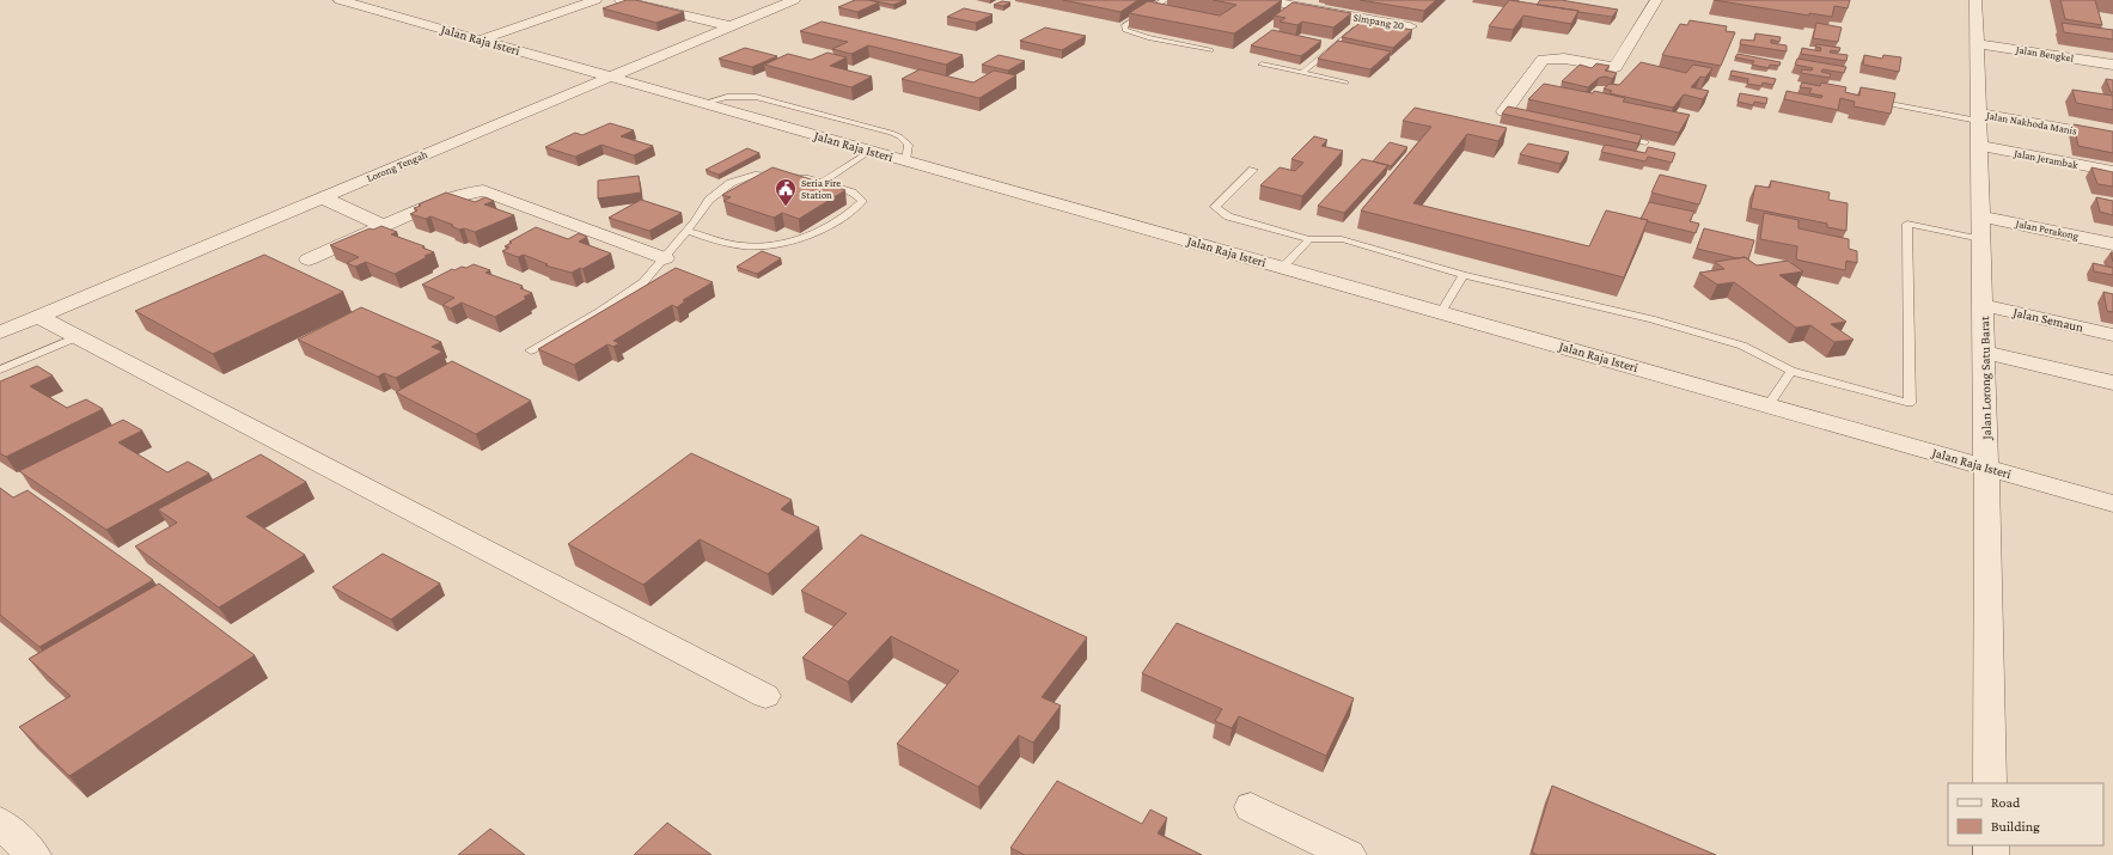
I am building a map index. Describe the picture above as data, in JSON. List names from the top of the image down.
{
  "streets": {
    "street": [
      "Simpang 20",
      "Jalan Raja Isteri",
      "Jalan Bengkel",
      "Jalan Nakhoda Manis",
      "Jalan Jerambak",
      "Lorong Tengah",
      "Jalan Perakong",
      "Jalan Semaun",
      "Jalan Lorong Satu Barat"
    ]
  },
  "crossings": [
    ["Jalan Raja Isteri", "Lorong Tengah"],
    ["Jalan Raja Isteri", "Jalan Lorong Satu Barat"],
    ["Jalan Bengkel", "Jalan Lorong Satu Barat"],
    ["Jalan Nakhoda Manis", "Jalan Lorong Satu Barat"],
    ["Jalan Jerambak", "Jalan Lorong Satu Barat"],
    ["Jalan Perakong", "Jalan Lorong Satu Barat"],
    ["Jalan Semaun", "Jalan Lorong Satu Barat"]
  ],
  "places": {
    "public building": ["Seria Fire Station"]
  },
  "legend": ["Road", "Building"]
}
